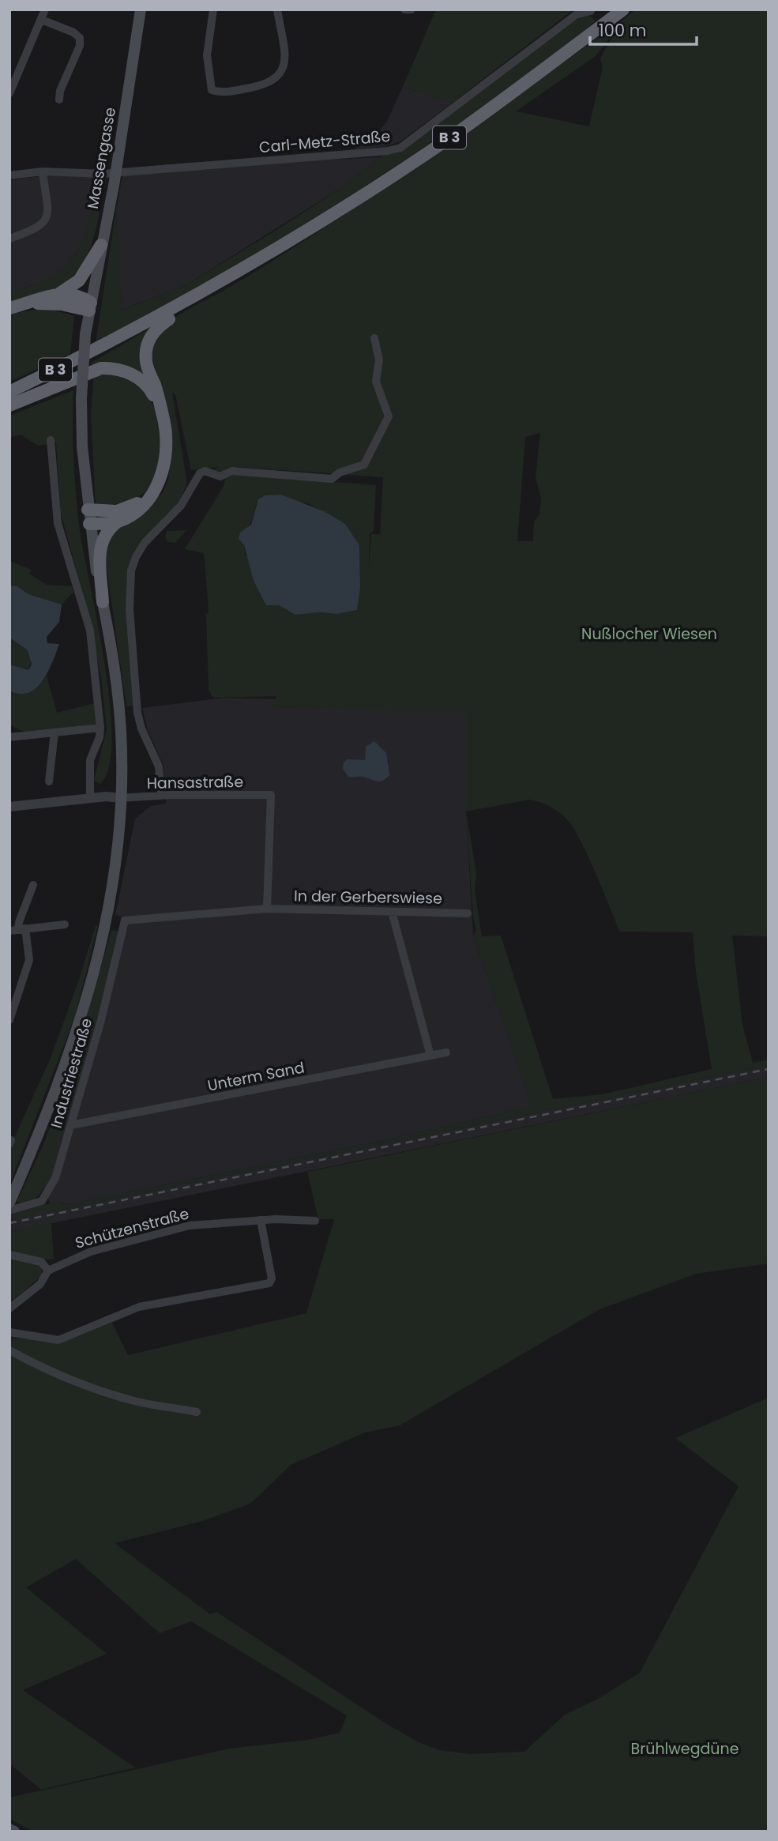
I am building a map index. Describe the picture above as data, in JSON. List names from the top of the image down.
{
  "streets": {
    "highway": ["B 3"],
    "main road": ["Massengasse"],
    "street": [
      "Carl-Metz-Straße",
      "Hansastraße",
      "In der Gerberswiese",
      "Industriestraße",
      "Unterm Sand",
      "Schützenstraße"
    ]
  },
  "crossings": [
    ["Carl-Metz-Straße", "Massengasse"],
    ["Hansastraße", "In der Gerberswiese"],
    ["In der Gerberswiese", "Industriestraße"],
    ["Industriestraße", "Unterm Sand"]
  ],
  "parks": ["Nußlocher Wiesen", "Brühlwegdüne"],
  "scale_bar": "100 m"
}
